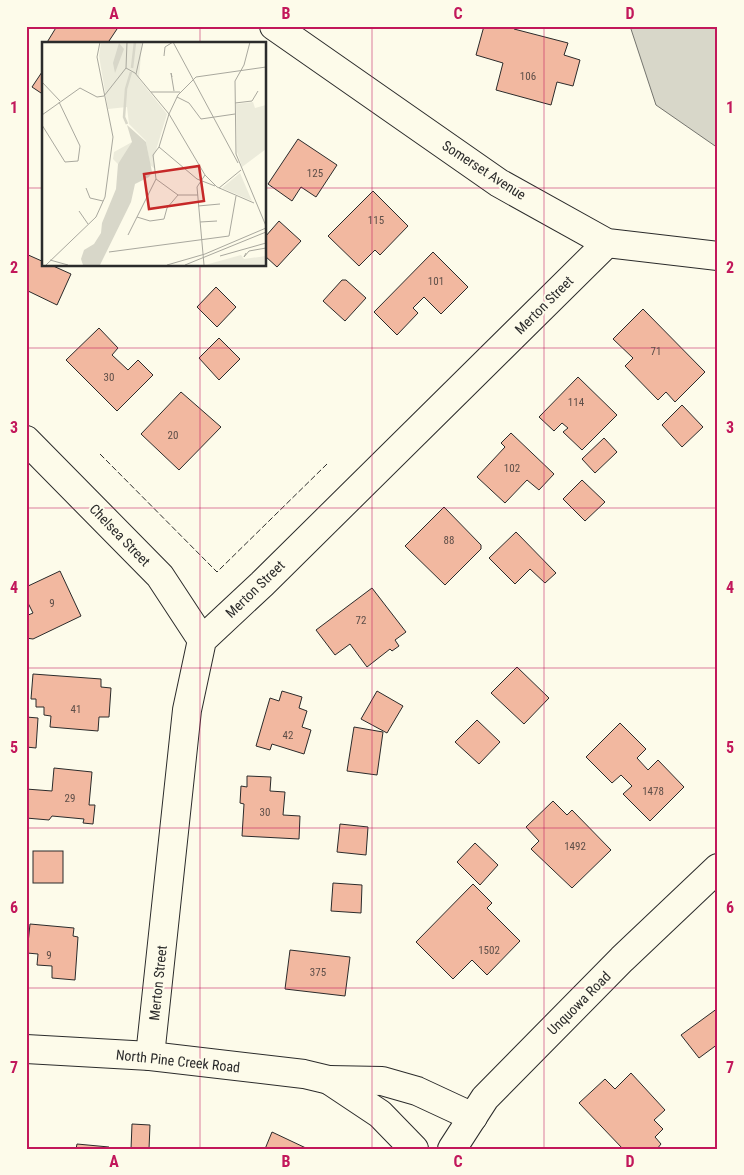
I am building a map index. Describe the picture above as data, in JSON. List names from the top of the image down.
{
  "streets": {
    "street": [
      "Somerset Avenue",
      "Merton Street",
      "Chelsea Street",
      "Unquowa Road",
      "North Pine Creek Road"
    ]
  },
  "crossings": [
    ["Somerset Avenue", "Merton Street"],
    ["Merton Street", "Chelsea Street"],
    ["Merton Street", "North Pine Creek Road"],
    ["Unquowa Road", "North Pine Creek Road"]
  ],
  "house_numbers": [
    "106",
    "125",
    "115",
    "101",
    "71",
    "30",
    "114",
    "20",
    "102",
    "88",
    "9",
    "72",
    "41",
    "42",
    "1478",
    "29",
    "30",
    "1492",
    "1502",
    "9",
    "375"
  ],
  "grid": {
    "columns": [
      "A",
      "B",
      "C",
      "D"
    ],
    "rows": [
      "1",
      "2",
      "3",
      "4",
      "5",
      "6",
      "7"
    ]
  }
}
